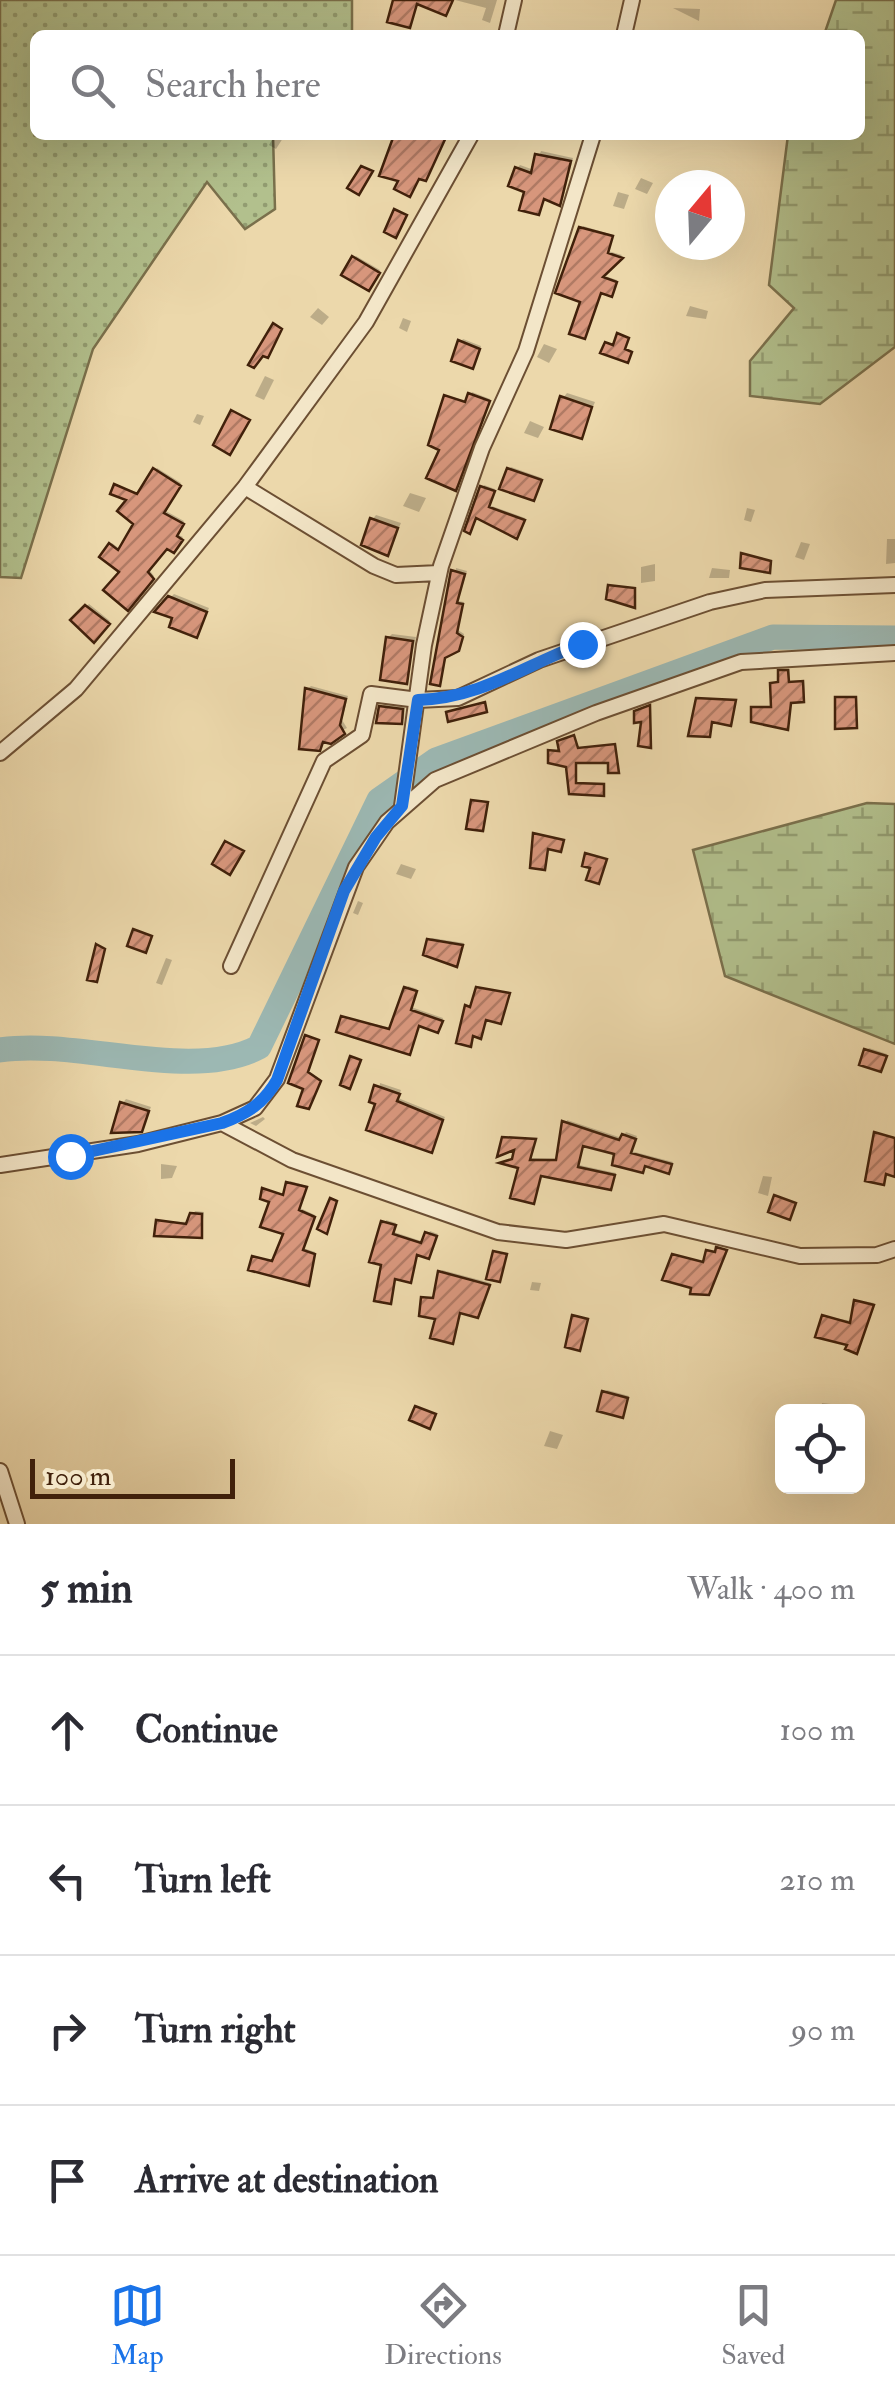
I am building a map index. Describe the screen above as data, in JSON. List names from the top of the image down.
{
  "scale_bar": "100 m",
  "north": "top",
  "page": {
    "search": "Search here",
    "scale": "100 m",
    "heading": ["5 min", "Walk · 400 m"],
    "list": [
      ["Continue", "100 m"],
      ["Turn left", "210 m"],
      ["Turn right", "90 m"],
      "Arrive at destination"
    ],
    "nav": ["Map", "Directions", "Saved"]
  }
}
